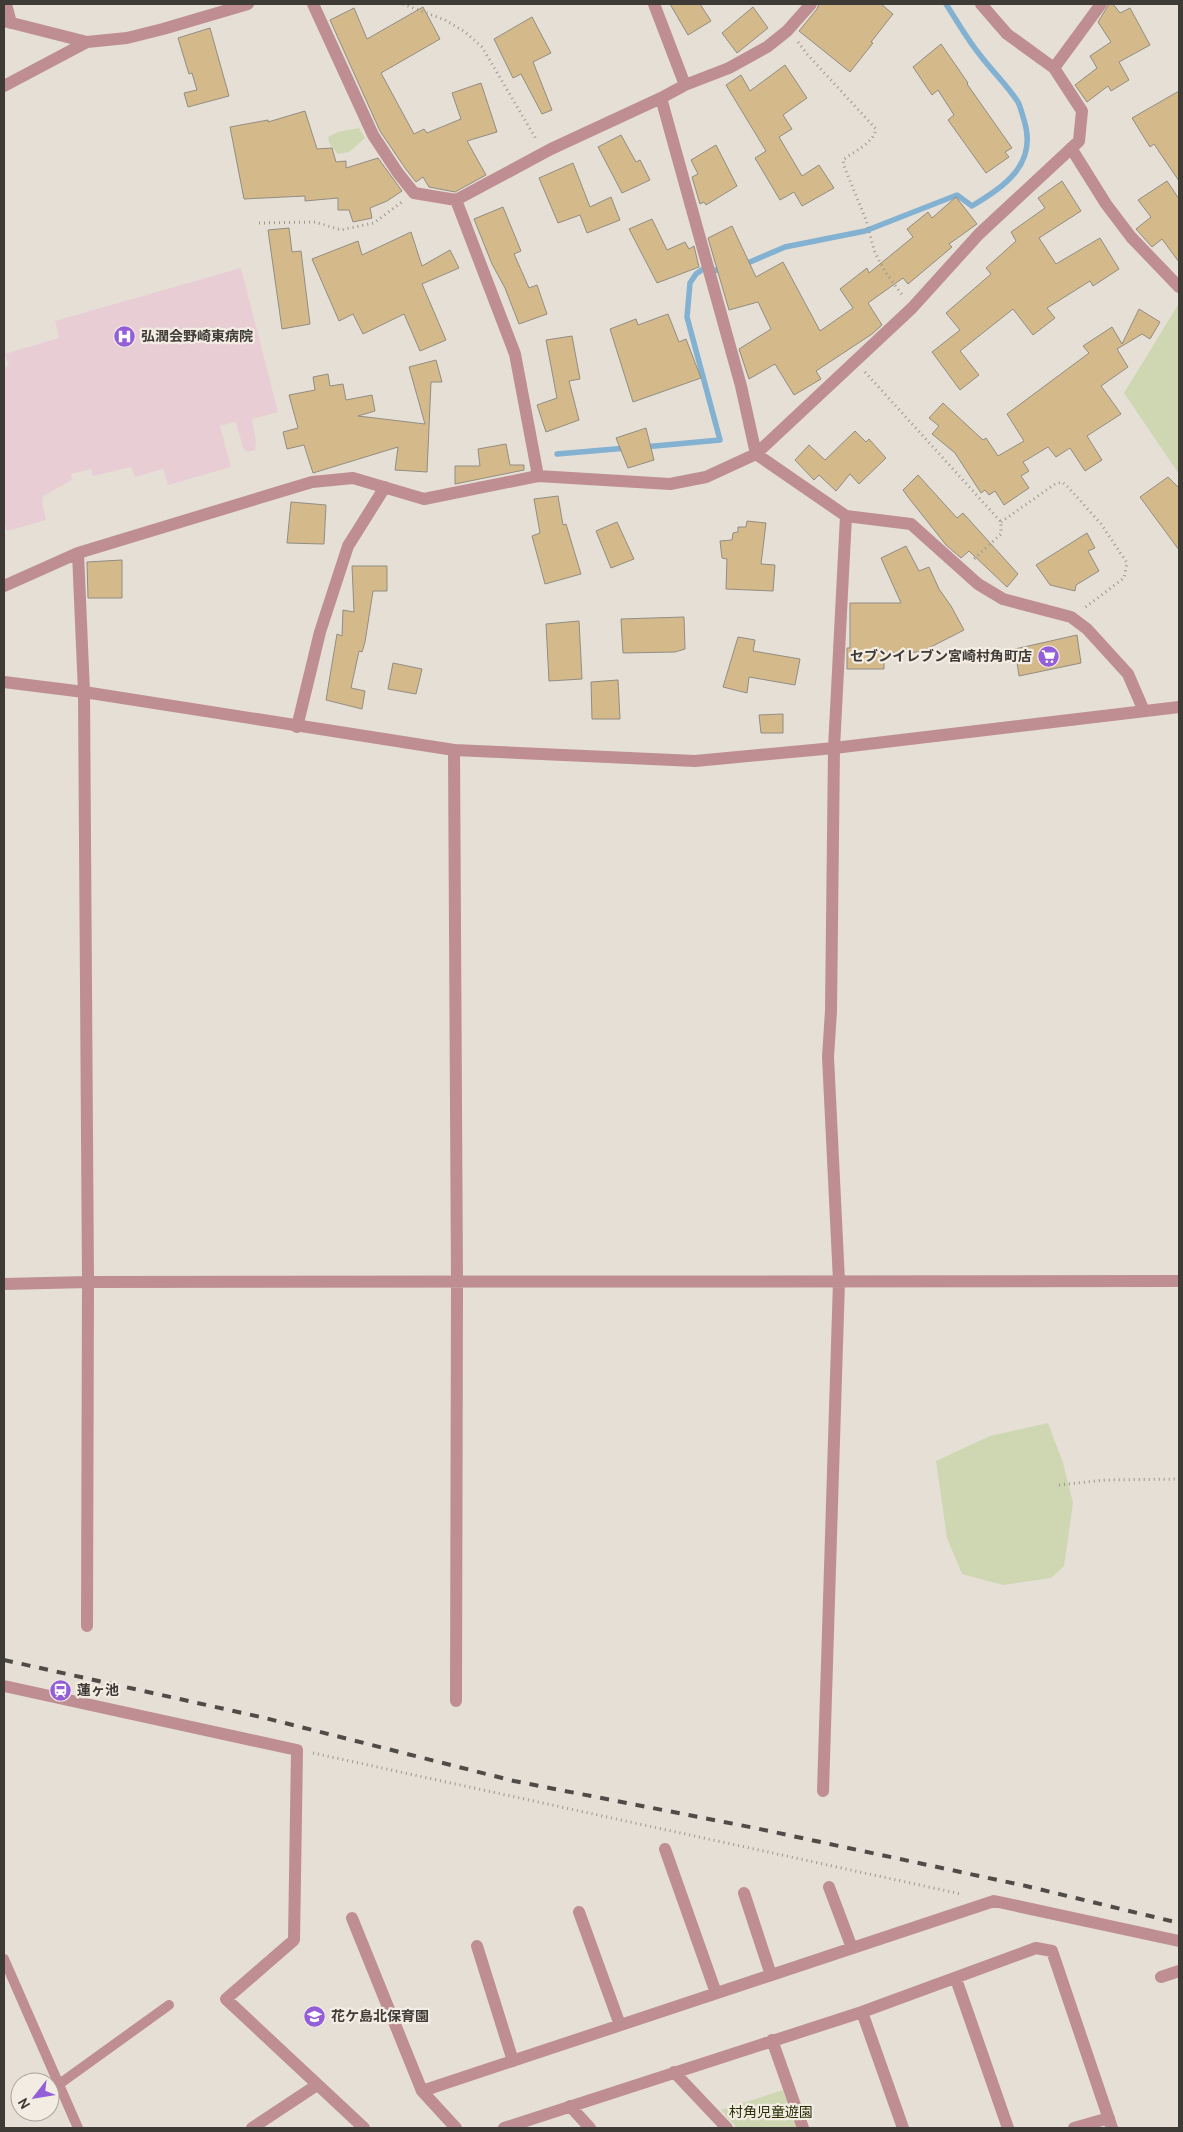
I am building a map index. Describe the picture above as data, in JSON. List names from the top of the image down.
{
  "parks": ["村角児童遊園"],
  "places": {
    "hospital": ["弘潤会野崎東病院"],
    "supermarket": ["セブンイレブン宮崎村角町店"],
    "station": ["蓮ヶ池"],
    "school or university": ["花ケ島北保育園"]
  },
  "north": "bottom left"
}
